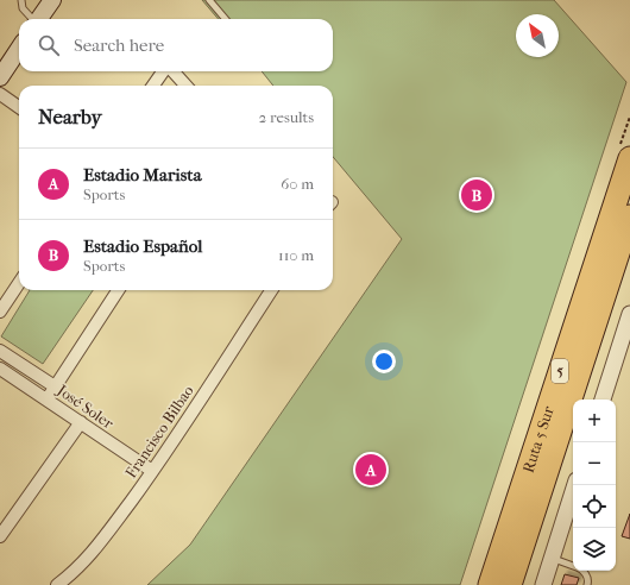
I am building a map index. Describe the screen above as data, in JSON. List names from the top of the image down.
{
  "streets": {
    "highway": ["5", "Ruta 5 Sur"],
    "street": ["José Soler", "Francisco Bilbao"]
  },
  "crossings": [
    ["José Soler", "Francisco Bilbao"]
  ],
  "north": "top left",
  "page": {
    "search": "Search here",
    "heading": ["Nearby", "2 results"],
    "list": [
      {
        "mark": "A",
        "name": "Estadio Marista",
        "note": "Sports",
        "value": "60 m"
      },
      {
        "mark": "B",
        "name": "Estadio Español",
        "note": "Sports",
        "value": "110 m"
      }
    ],
    "pins": ["B", "A"],
    "map_buttons": ["+", "−"]
  }
}
